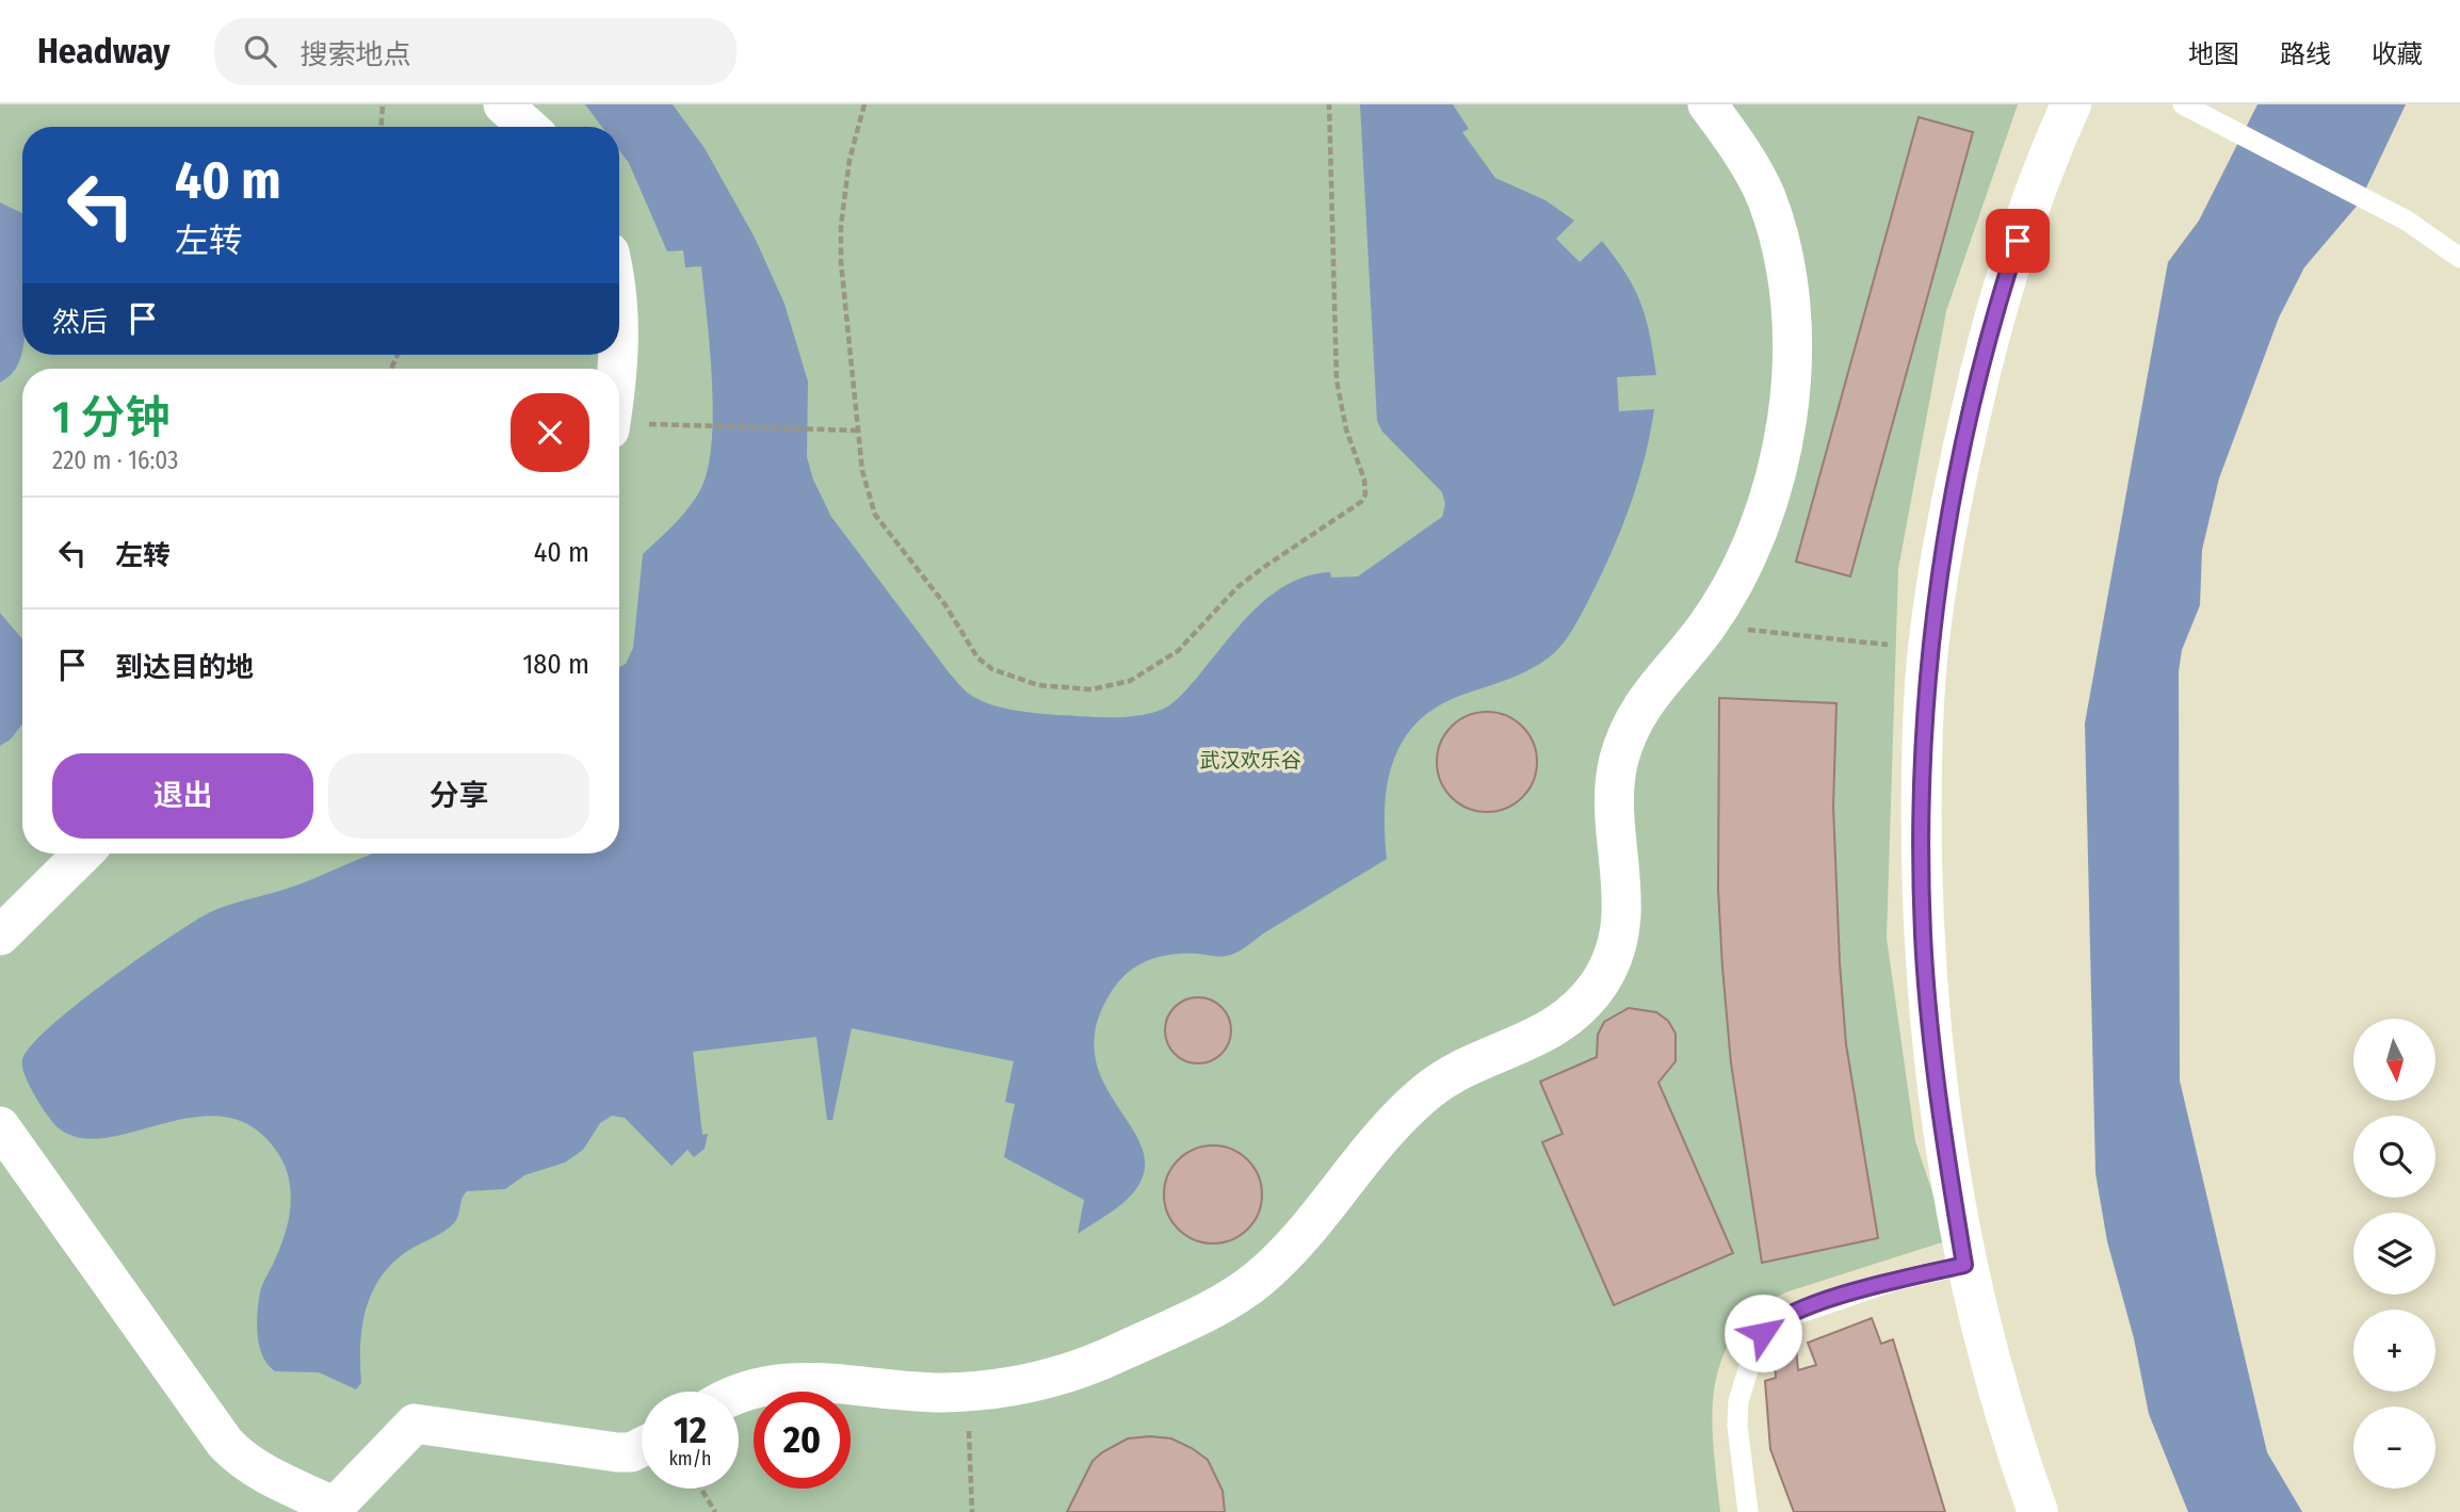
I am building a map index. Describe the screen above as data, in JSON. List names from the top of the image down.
{
  "parks": ["武汉欢乐谷"],
  "north": "bottom",
  "page": {
    "header": "Headway",
    "search": "搜索地点",
    "nav": ["地图", "路线", "收藏"],
    "turn": ["40 m", "左转"],
    "then": "然后",
    "heading": ["1 分钟", "220 m · 16:03"],
    "list": [
      {
        "name": "左转",
        "value": "40 m"
      },
      {
        "name": "到达目的地",
        "value": "180 m"
      }
    ],
    "buttons": ["退出", "分享"],
    "map_buttons": ["+", "−"],
    "speed": "12 km/h",
    "limit": "20"
  }
}
